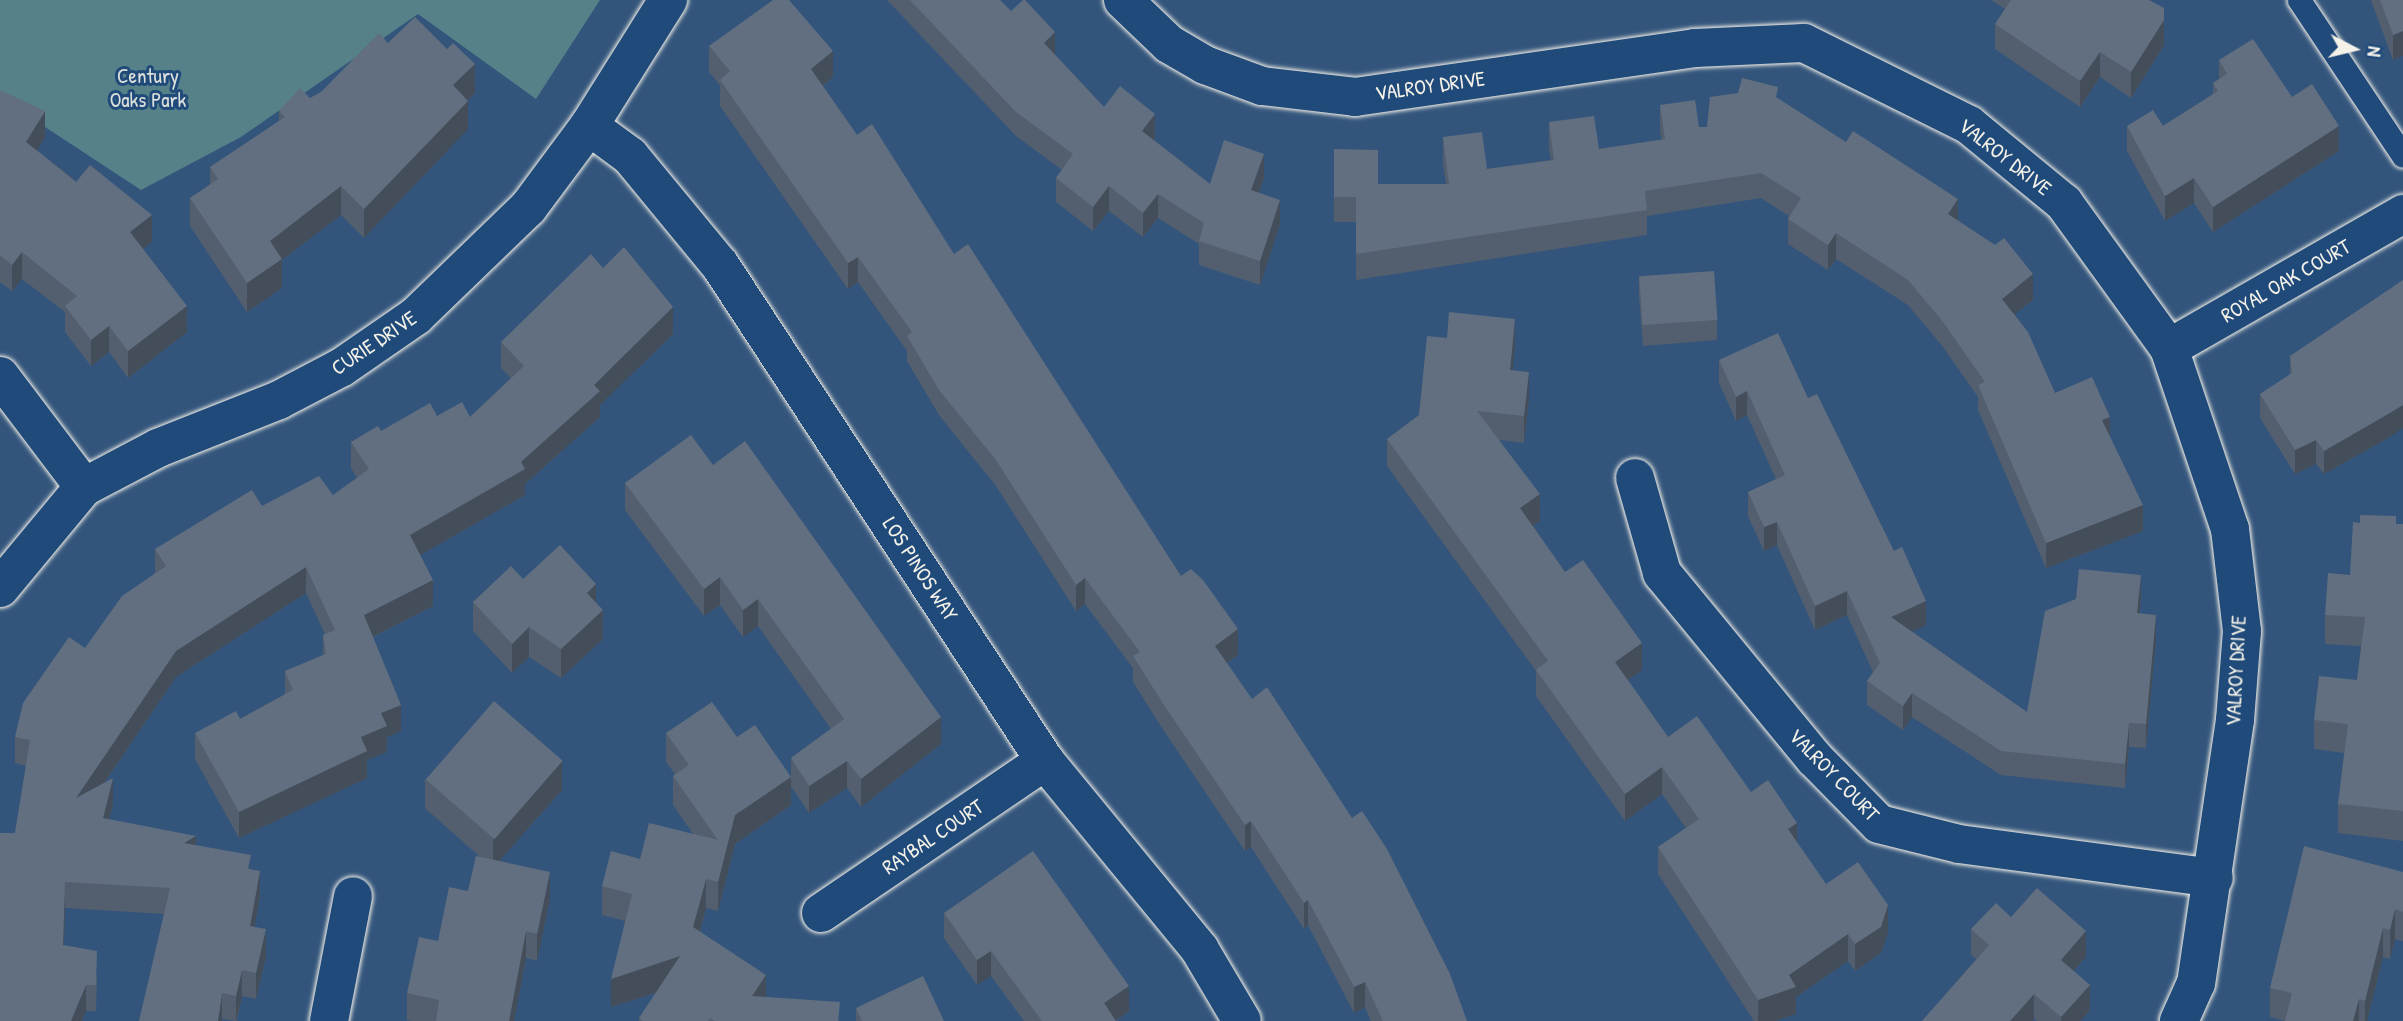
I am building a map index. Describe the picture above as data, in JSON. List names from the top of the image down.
{
  "streets": {
    "street": [
      "VALROY DRIVE",
      "ROYAL OAK COURT",
      "CURIE DRIVE",
      "LOS PINOS WAY",
      "VALROY COURT",
      "RAYBAL COURT"
    ]
  },
  "crossings": [
    ["VALROY DRIVE", "ROYAL OAK COURT"],
    ["VALROY DRIVE", "VALROY COURT"],
    ["CURIE DRIVE", "LOS PINOS WAY"],
    ["LOS PINOS WAY", "RAYBAL COURT"]
  ],
  "parks": ["Century Oaks Park"],
  "north": "right"
}
